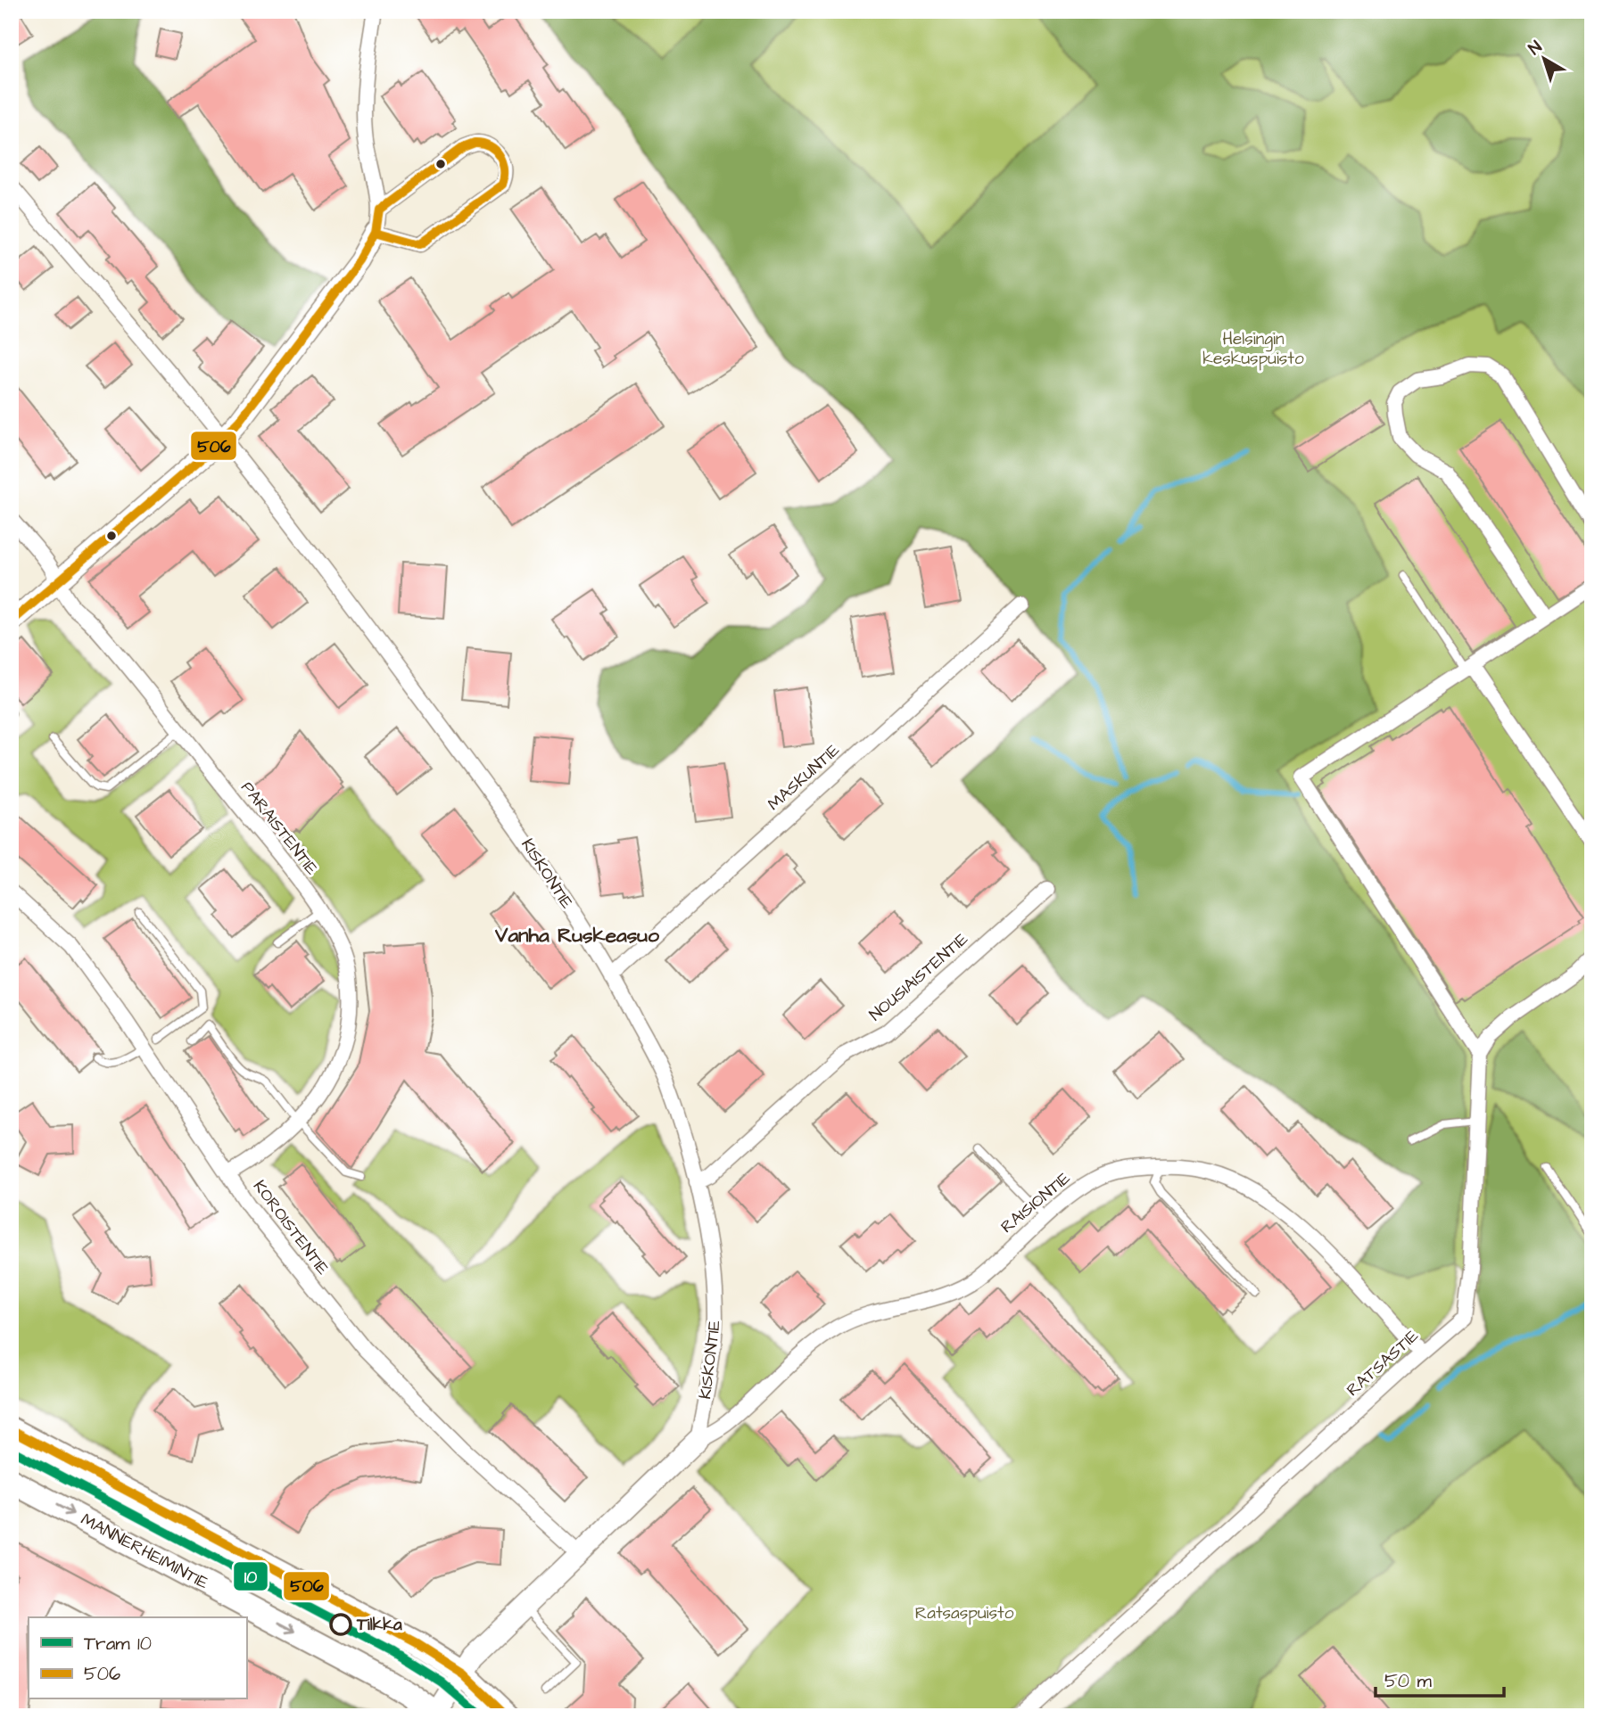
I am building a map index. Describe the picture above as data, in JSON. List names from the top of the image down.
{
  "streets": {
    "main road": ["MANNERHEIMINTIE"],
    "street": [
      "MASKUNTIE",
      "PARAISTENTIE",
      "KISKONTIE",
      "NOUSIAISTENTIE",
      "RAISIONTIE",
      "KOROISTENTIE",
      "RATSASTIE"
    ]
  },
  "crossings": [
    ["MASKUNTIE", "KISKONTIE"],
    ["PARAISTENTIE", "KOROISTENTIE"],
    ["KISKONTIE", "NOUSIAISTENTIE"],
    ["KISKONTIE", "RAISIONTIE"],
    ["RAISIONTIE", "RATSASTIE"]
  ],
  "districts": ["Vanha Ruskeasuo"],
  "parks": ["Helsingin keskuspuisto", "Ratsaspuisto"],
  "places": ["Tilkka"],
  "lines": ["transit line 506", "tram line 10"],
  "legend": ["Tram 10", "506"],
  "scale_bar": "50 m",
  "north": "top left"
}
